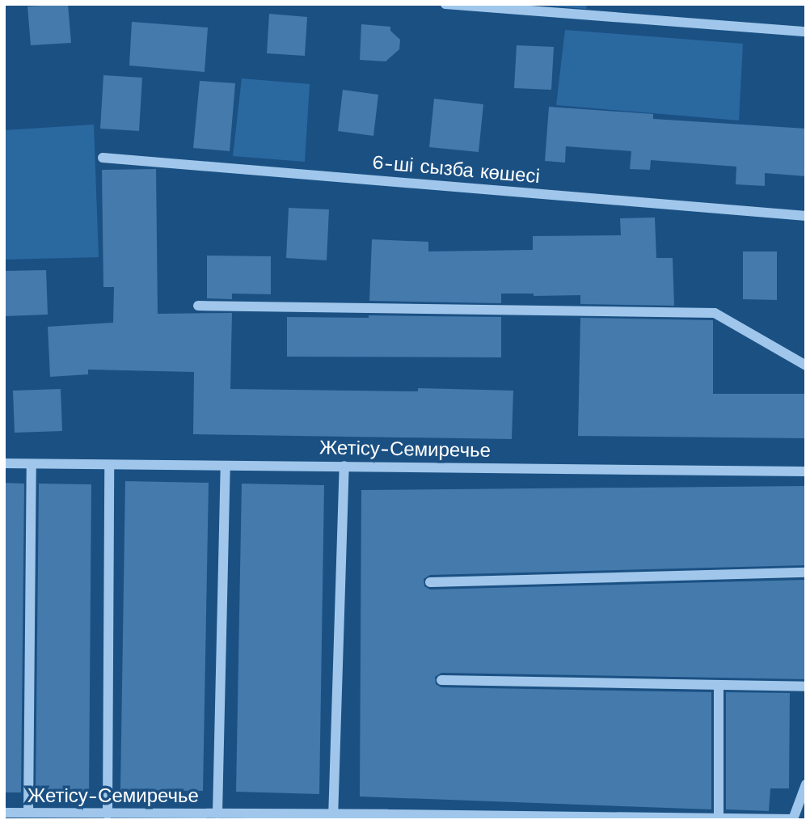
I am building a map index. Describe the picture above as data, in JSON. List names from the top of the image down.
{
  "streets": {
    "street": ["6-ші сызба көшесі", "Жетісу-Семиречье"]
  }
}
